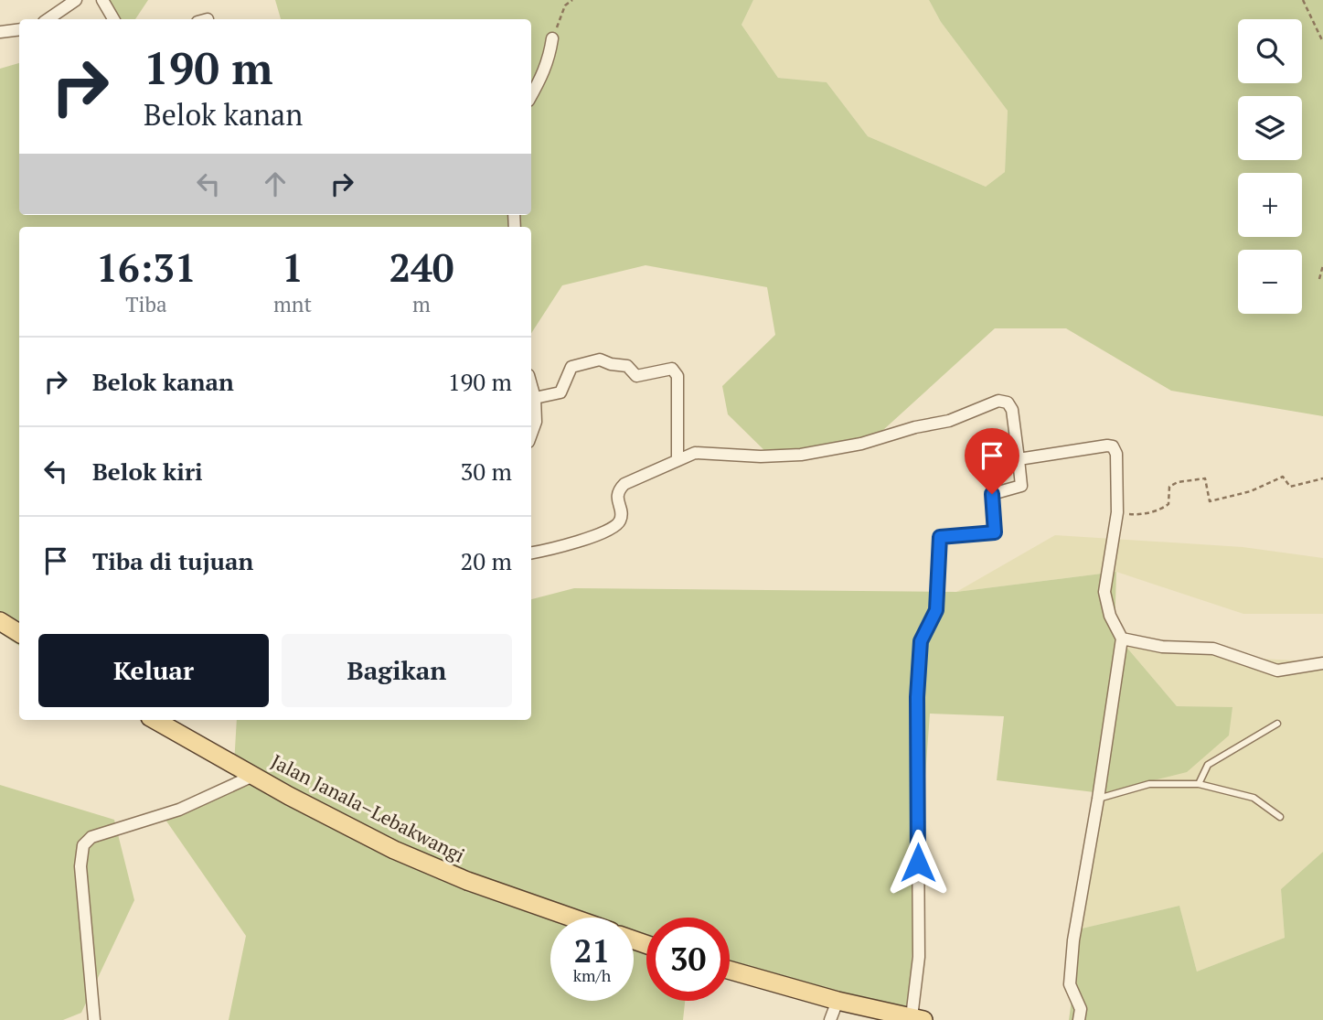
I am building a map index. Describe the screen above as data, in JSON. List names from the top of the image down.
{
  "streets": {
    "main road": ["Jalan Janala–Lebakwangi"]
  },
  "page": {
    "map_buttons": ["+", "−"],
    "turn": ["190 m", "Belok kanan"],
    "eta": [
      "16:31",
      "Tiba",
      "1",
      "mnt",
      "240",
      "m"
    ],
    "list": [
      {
        "name": "Belok kanan",
        "value": "190 m"
      },
      {
        "name": "Belok kiri",
        "value": "30 m"
      },
      {
        "name": "Tiba di tujuan",
        "value": "20 m"
      }
    ],
    "buttons": ["Keluar", "Bagikan"],
    "speed": "21 km/h",
    "limit": "30"
  }
}
